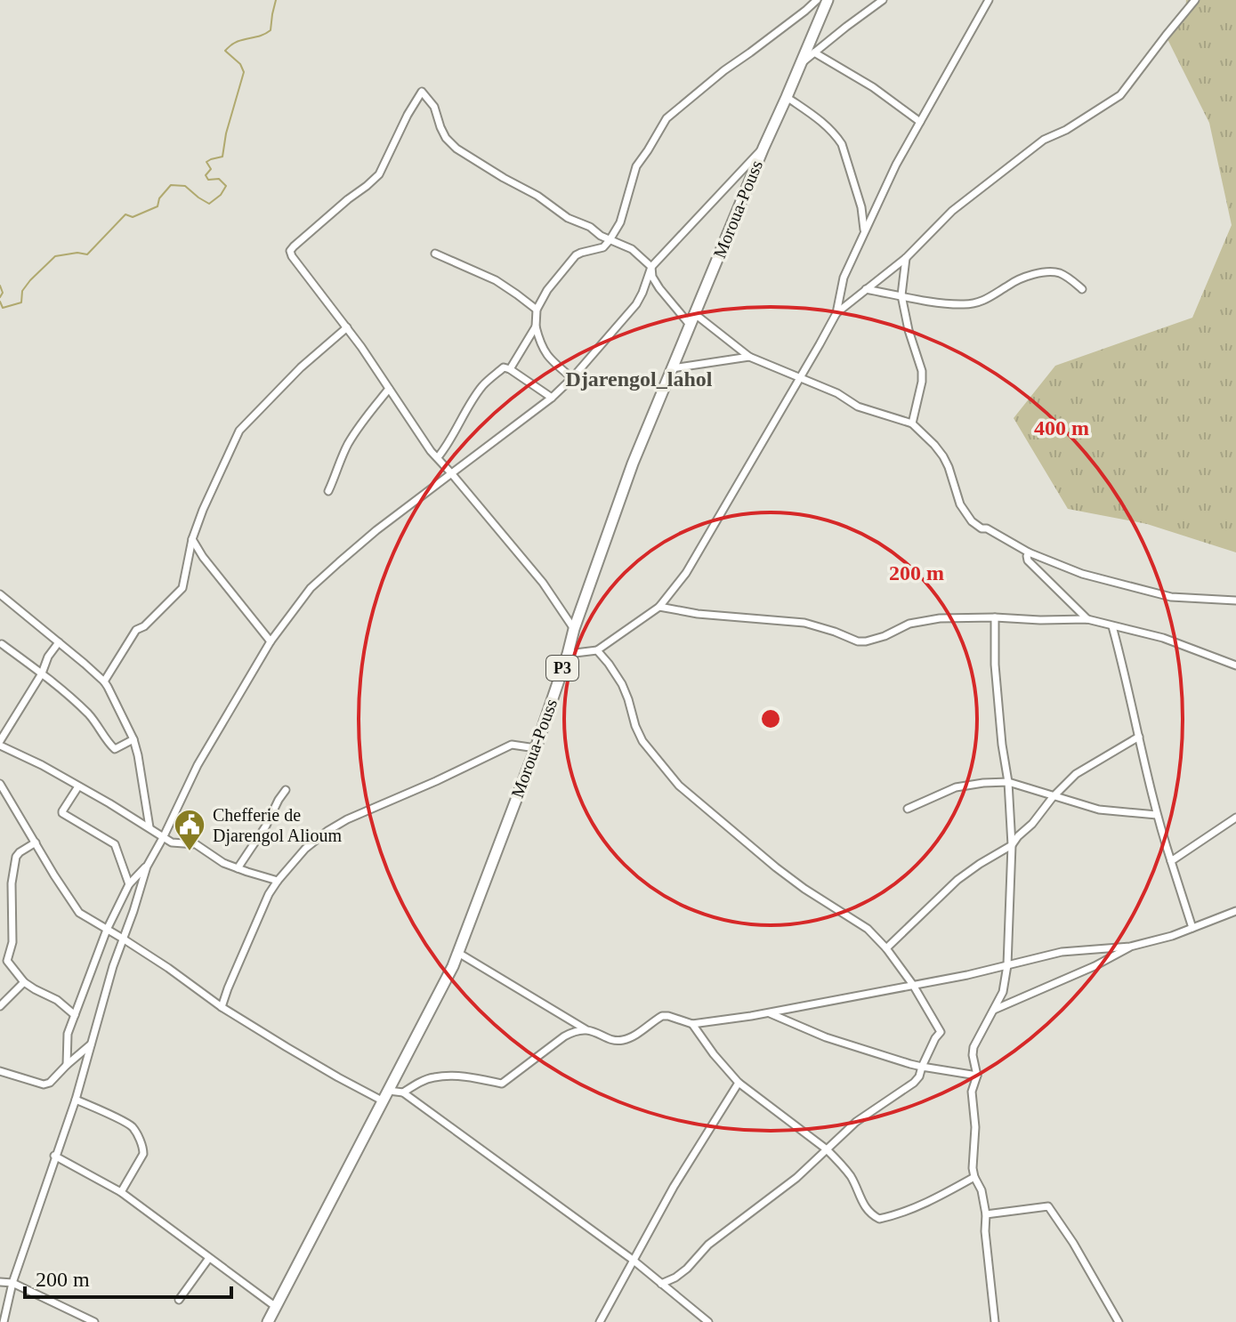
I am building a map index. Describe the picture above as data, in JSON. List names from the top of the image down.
{
  "streets": {
    "main road": ["Moroua-Pouss", "P3"]
  },
  "districts": ["Djarengol_lahol"],
  "places": {
    "public building": ["Chefferie de Djarengol Alioum"]
  },
  "scale_bar": "200 m",
  "rings": ["400 m", "200 m"]
}
